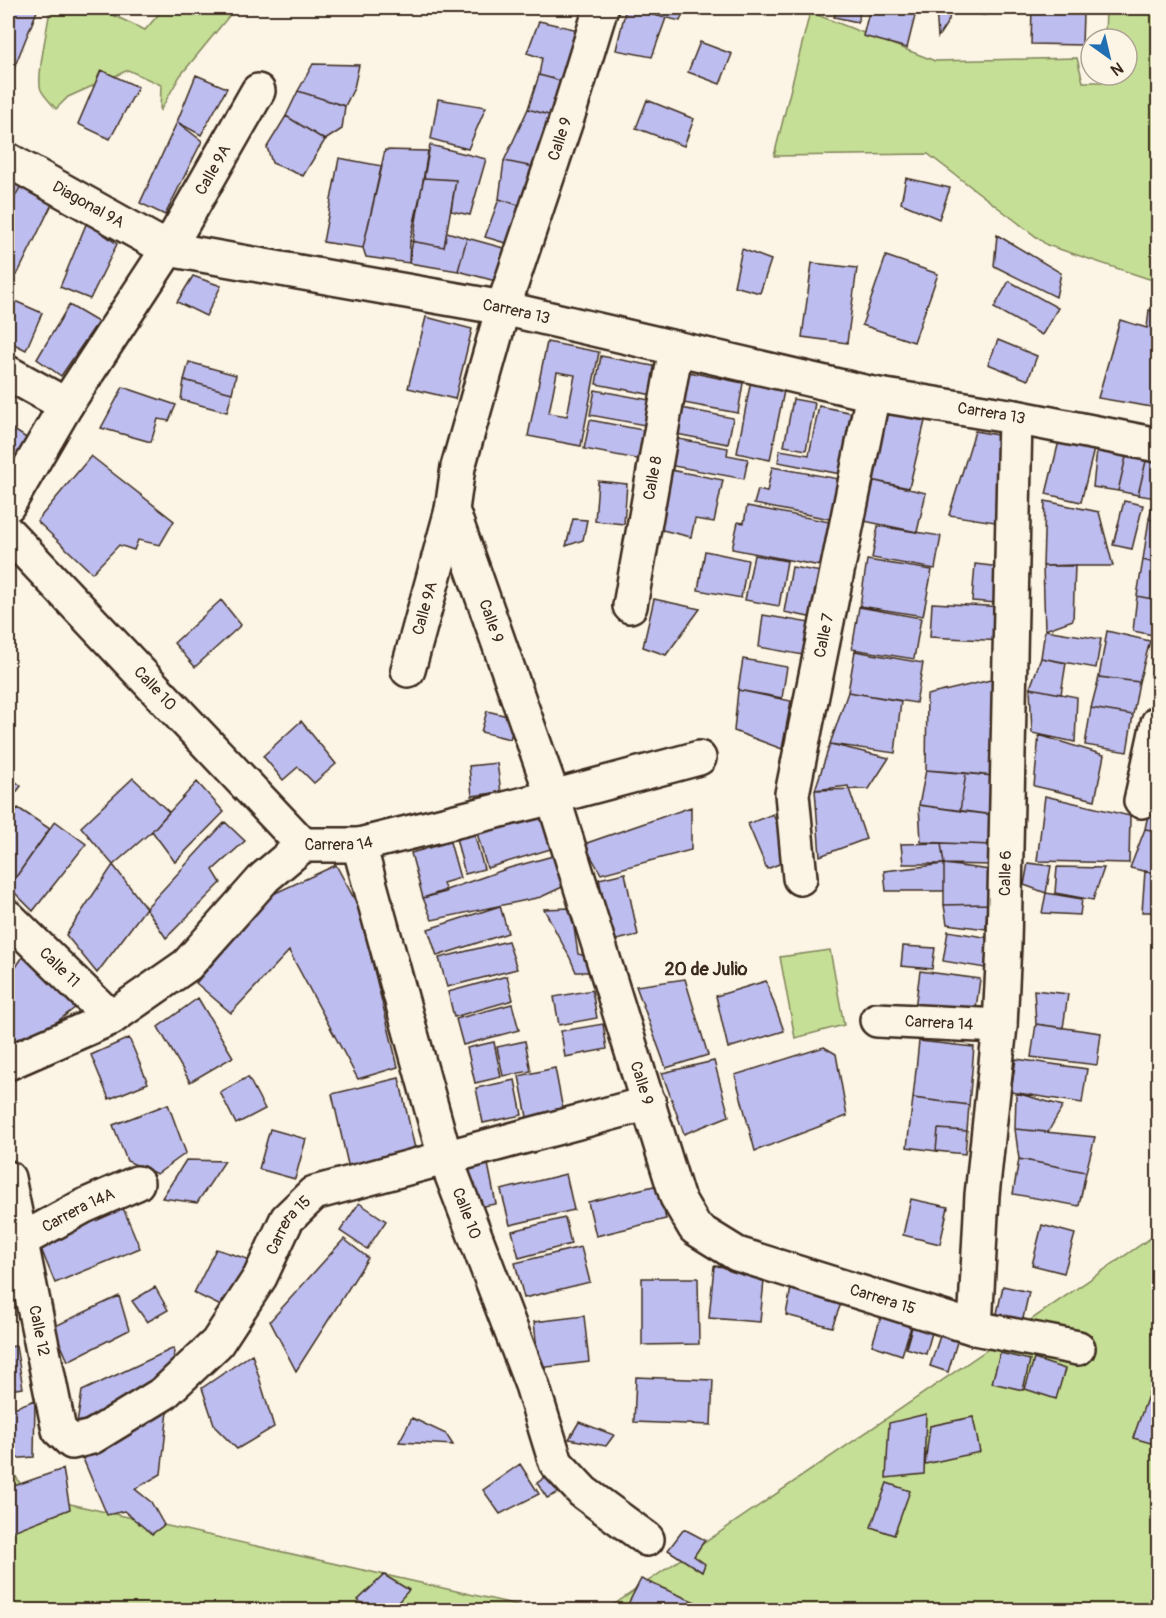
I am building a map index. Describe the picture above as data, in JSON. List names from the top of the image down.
{
  "streets": {
    "street": [
      "Calle 9",
      "Calle 9A",
      "Diagonal 9A",
      "Carrera 13",
      "Calle 8",
      "Calle 7",
      "Calle 10",
      "Carrera 14",
      "Calle 6",
      "Calle 11",
      "Carrera 14A",
      "Carrera 15",
      "Calle 12"
    ]
  },
  "crossings": [
    ["Calle 9", "Calle 9A"],
    ["Calle 9", "Carrera 13"],
    ["Calle 9", "Carrera 14"],
    ["Calle 9", "Carrera 15"],
    ["Calle 9A", "Diagonal 9A"],
    ["Calle 9A", "Carrera 13"],
    ["Diagonal 9A", "Carrera 13"],
    ["Carrera 13", "Calle 8"],
    ["Carrera 13", "Calle 7"],
    ["Carrera 13", "Calle 6"],
    ["Calle 10", "Carrera 14"],
    ["Calle 10", "Carrera 15"],
    ["Carrera 14", "Calle 6"],
    ["Carrera 14", "Calle 11"],
    ["Calle 6", "Carrera 15"],
    ["Carrera 14A", "Calle 12"],
    ["Carrera 15", "Calle 12"]
  ],
  "districts": ["20 de Julio"],
  "north": "bottom right"
}
